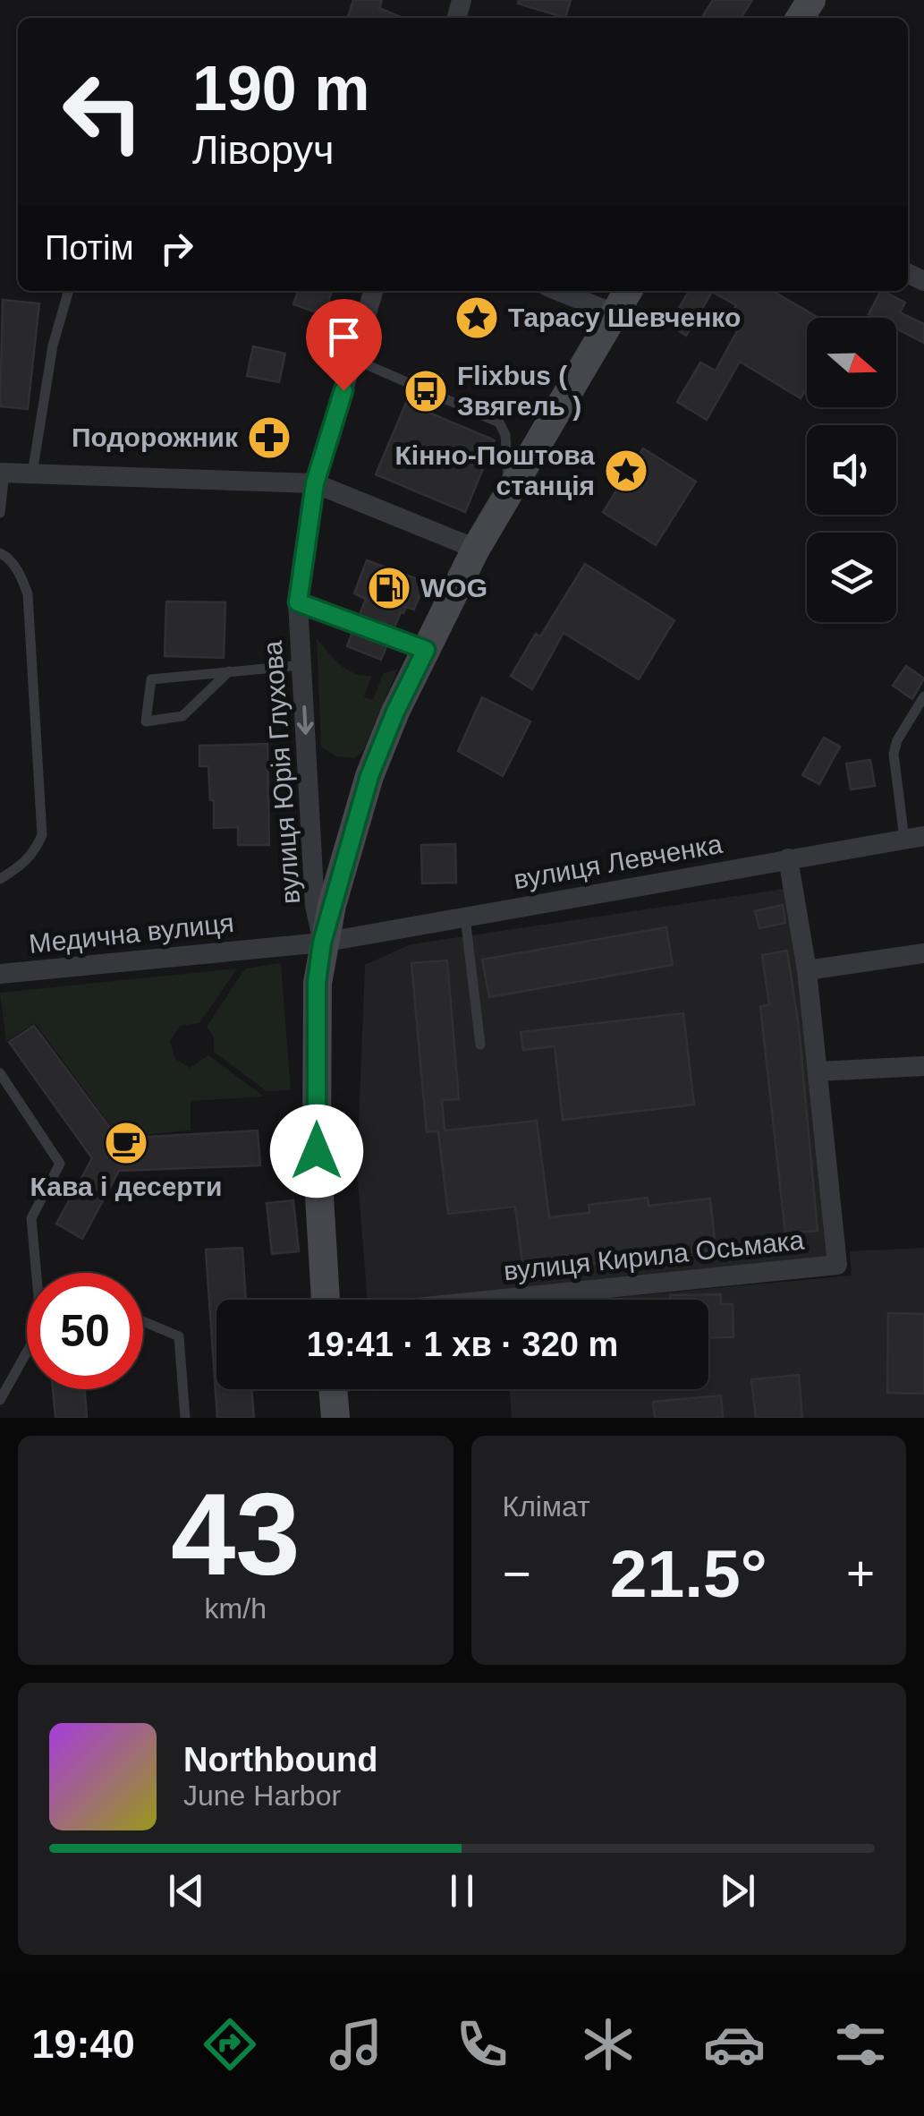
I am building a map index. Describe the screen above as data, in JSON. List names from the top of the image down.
{
  "streets": {
    "street": [
      "вулиця Юрія Глухова",
      "вулиця Левченка",
      "Медична вулиця",
      "вулиця Кирила Осьмака"
    ]
  },
  "crossings": [
    ["вулиця Юрія Глухова", "вулиця Левченка"],
    ["вулиця Юрія Глухова", "Медична вулиця"],
    ["вулиця Левченка", "Медична вулиця"],
    ["вулиця Левченка", "вулиця Кирила Осьмака"]
  ],
  "one_way": ["вулиця Юрія Глухова"],
  "places": {
    "place": ["Тарасу Шевченко", "Кінно-Поштова станція"],
    "bus stop": ["Flixbus ( Звягель )"],
    "pharmacy": ["Подорожник"],
    "fuel station": ["WOG"],
    "cafe": ["Кава і десерти"]
  },
  "north": "right",
  "page": {
    "turn": ["190 m", "Ліворуч"],
    "then": "Потім",
    "limit": "50",
    "trip": "19:41 · 1 хв · 320 m",
    "tile": [
      ["43", "km/h"],
      "Клімат"
    ],
    "heat": ["−", "21.5°", "+"],
    "song": ["Northbound", "June Harbor"],
    "tabs": "19:40"
  }
}
